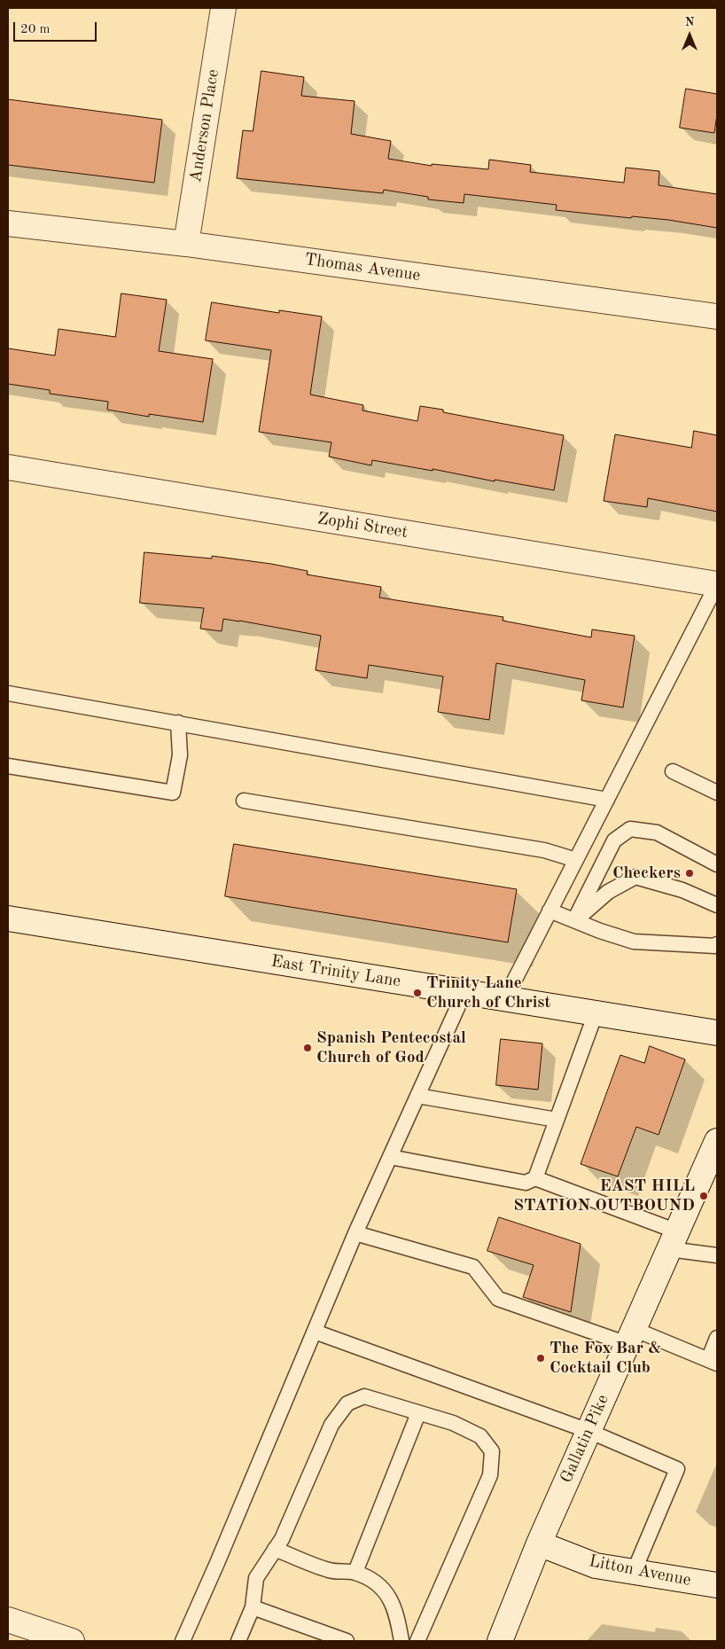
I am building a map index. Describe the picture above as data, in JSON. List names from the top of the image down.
{
  "streets": {
    "street": [
      "Anderson Place",
      "Thomas Avenue",
      "Zophi Street",
      "East Trinity Lane",
      "Gallatin Pike",
      "Litton Avenue"
    ]
  },
  "crossings": [
    ["Anderson Place", "Thomas Avenue"],
    ["Gallatin Pike", "Litton Avenue"]
  ],
  "places": [
    "Checkers",
    "Trinity Lane Church of Christ",
    "Spanish Pentecostal Church of God",
    "EAST HILL STATION OUTBOUND",
    "The Fox Bar & Cocktail Club"
  ],
  "scale_bar": "20 m",
  "north": "top"
}
